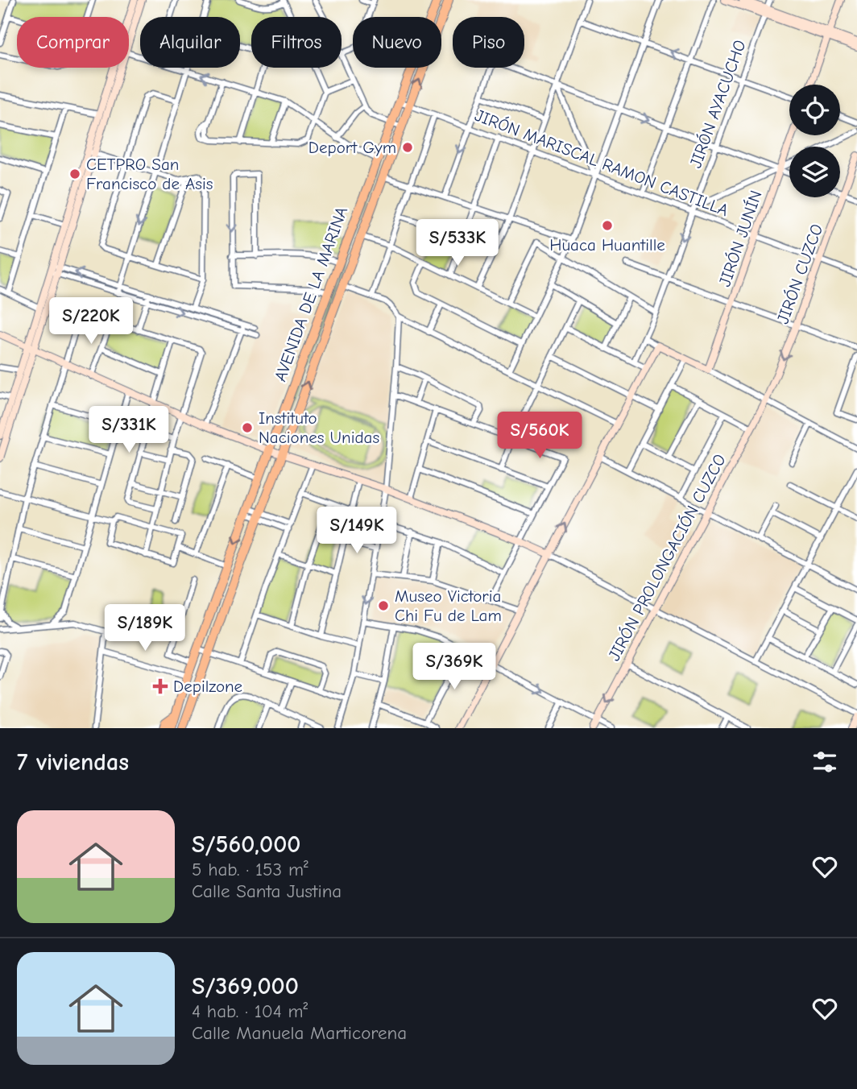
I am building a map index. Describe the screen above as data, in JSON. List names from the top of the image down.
{
  "streets": {
    "main road": ["AVENIDA DE LA MARINA"],
    "street": [
      "JIRÓN AYACUCHO",
      "JIRÓN MARISCAL RAMON CASTILLA",
      "JIRÓN JUNÍN",
      "JIRÓN CUZCO",
      "JIRÓN PROLONGACIÓN CUZCO"
    ]
  },
  "crossings": [
    ["JIRÓN AYACUCHO", "JIRÓN MARISCAL RAMON CASTILLA"],
    ["JIRÓN MARISCAL RAMON CASTILLA", "JIRÓN JUNÍN"],
    ["JIRÓN MARISCAL RAMON CASTILLA", "JIRÓN CUZCO"],
    ["JIRÓN MARISCAL RAMON CASTILLA", "AVENIDA DE LA MARINA"],
    ["JIRÓN CUZCO", "JIRÓN PROLONGACIÓN CUZCO"]
  ],
  "places": {
    "other": [
      "Deport Gym",
      "CETPRO San Francisco de Asis",
      "Huaca Huantille",
      "Instituto Naciones Unidas",
      "Museo Victoria Chi Fu de Lam"
    ],
    "health": ["Depilzone"]
  },
  "page": {
    "chip": [
      "Comprar",
      "Alquilar",
      "Filtros",
      "Nuevo",
      "Piso"
    ],
    "price": [
      "S/533K",
      "S/220K",
      "S/331K",
      "S/560K",
      "S/149K",
      "S/189K",
      "S/369K"
    ],
    "heading": "7 viviendas",
    "list": [
      {
        "name": "S/560,000",
        "note": "5 hab. · 153 m² · Calle Santa Justina"
      },
      {
        "name": "S/369,000",
        "note": "4 hab. · 104 m² · Calle Manuela Marticorena"
      }
    ]
  }
}
